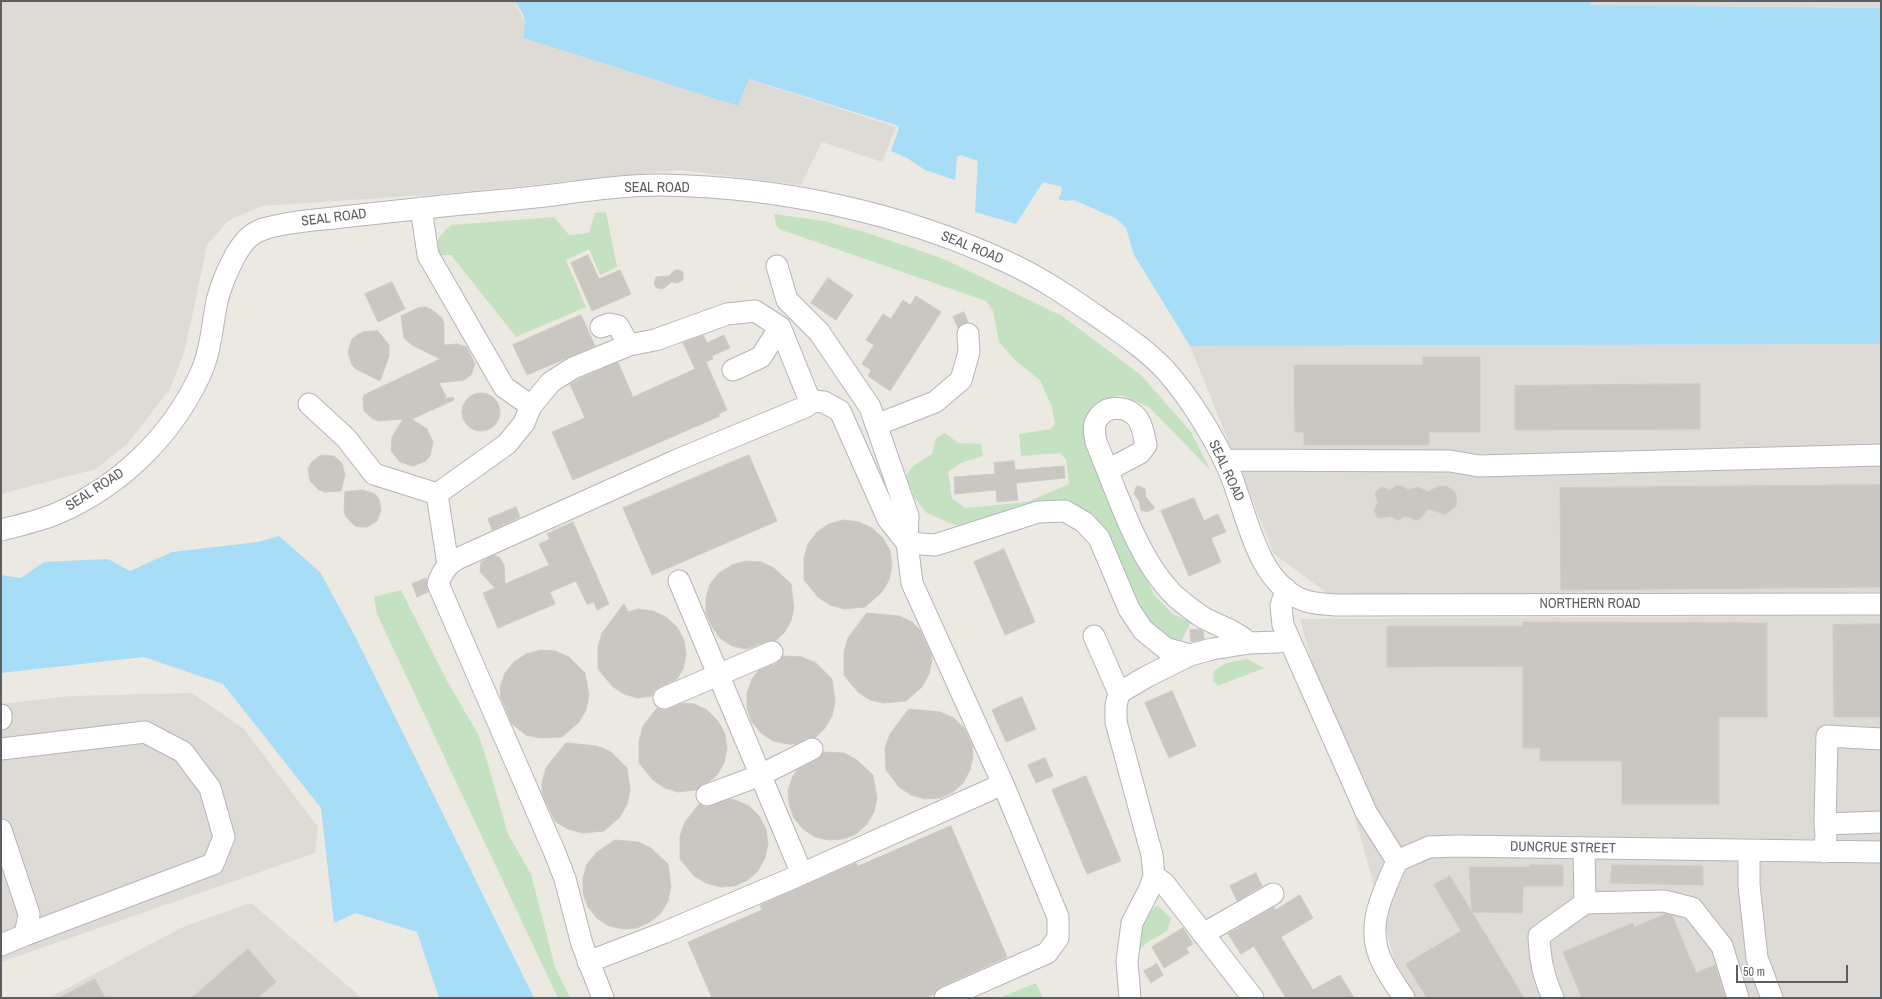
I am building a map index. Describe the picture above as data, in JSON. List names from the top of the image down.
{
  "streets": {
    "street": ["SEAL ROAD", "NORTHERN ROAD", "DUNCRUE STREET"]
  },
  "crossings": [
    ["SEAL ROAD", "NORTHERN ROAD"]
  ],
  "scale_bar": "50 m"
}
